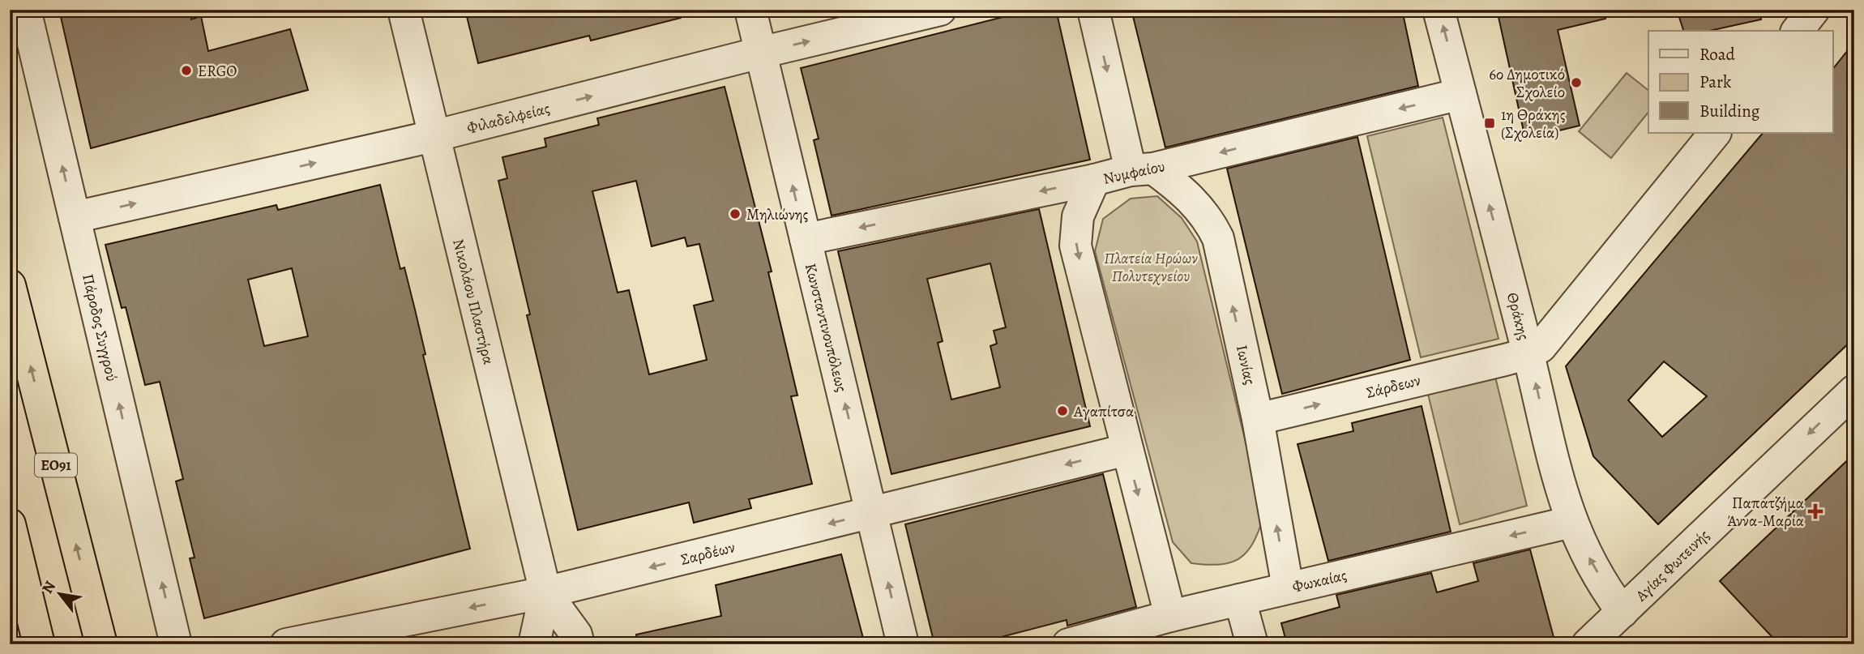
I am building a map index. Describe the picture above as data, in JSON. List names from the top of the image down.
{
  "streets": {
    "highway": ["ΕΟ91"],
    "street": [
      "Φιλαδελφείας",
      "Νυμφαίου",
      "Νικολάου Πλαστήρα",
      "Θράκης",
      "Πάροδος Συγγρού",
      "Κωνσταντινουπόλεως",
      "Ιωνίας",
      "Σάρδεων",
      "Σαρδέων",
      "Αγίας Φωτεινής",
      "Φωκαίας"
    ]
  },
  "crossings": [
    ["Φιλαδελφείας", "Νικολάου Πλαστήρα"],
    ["Φιλαδελφείας", "Πάροδος Συγγρού"],
    ["Φιλαδελφείας", "Κωνσταντινουπόλεως"],
    ["Νυμφαίου", "Θράκης"],
    ["Νυμφαίου", "Κωνσταντινουπόλεως"],
    ["Νυμφαίου", "Ιωνίας"],
    ["Νικολάου Πλαστήρα", "Σαρδέων"],
    ["Θράκης", "Σάρδεων"],
    ["Θράκης", "Αγίας Φωτεινής"],
    ["Θράκης", "Φωκαίας"],
    ["Κωνσταντινουπόλεως", "Σαρδέων"],
    ["Ιωνίας", "Σάρδεων"],
    ["Ιωνίας", "Φωκαίας"]
  ],
  "one_way": [
    "Φιλαδελφείας",
    "Νυμφαίου",
    "Θράκης",
    "Πάροδος Συγγρού",
    "Σάρδεων",
    "Σαρδέων",
    "Φωκαίας"
  ],
  "parks": ["Πλατεία Ηρώων Πολυτεχνείου"],
  "places": {
    "other": [
      "ERGO",
      "6ο Δημοτικό Σχολείο",
      "Μηλιώνης",
      "Αγαπίτσα"
    ],
    "transit": ["1η Θράκης (Σχολεία)"],
    "health": ["Παπατζήμα Άννα-Μαρία"]
  },
  "legend": ["Road", "Park", "Building"],
  "north": "top left"
}
